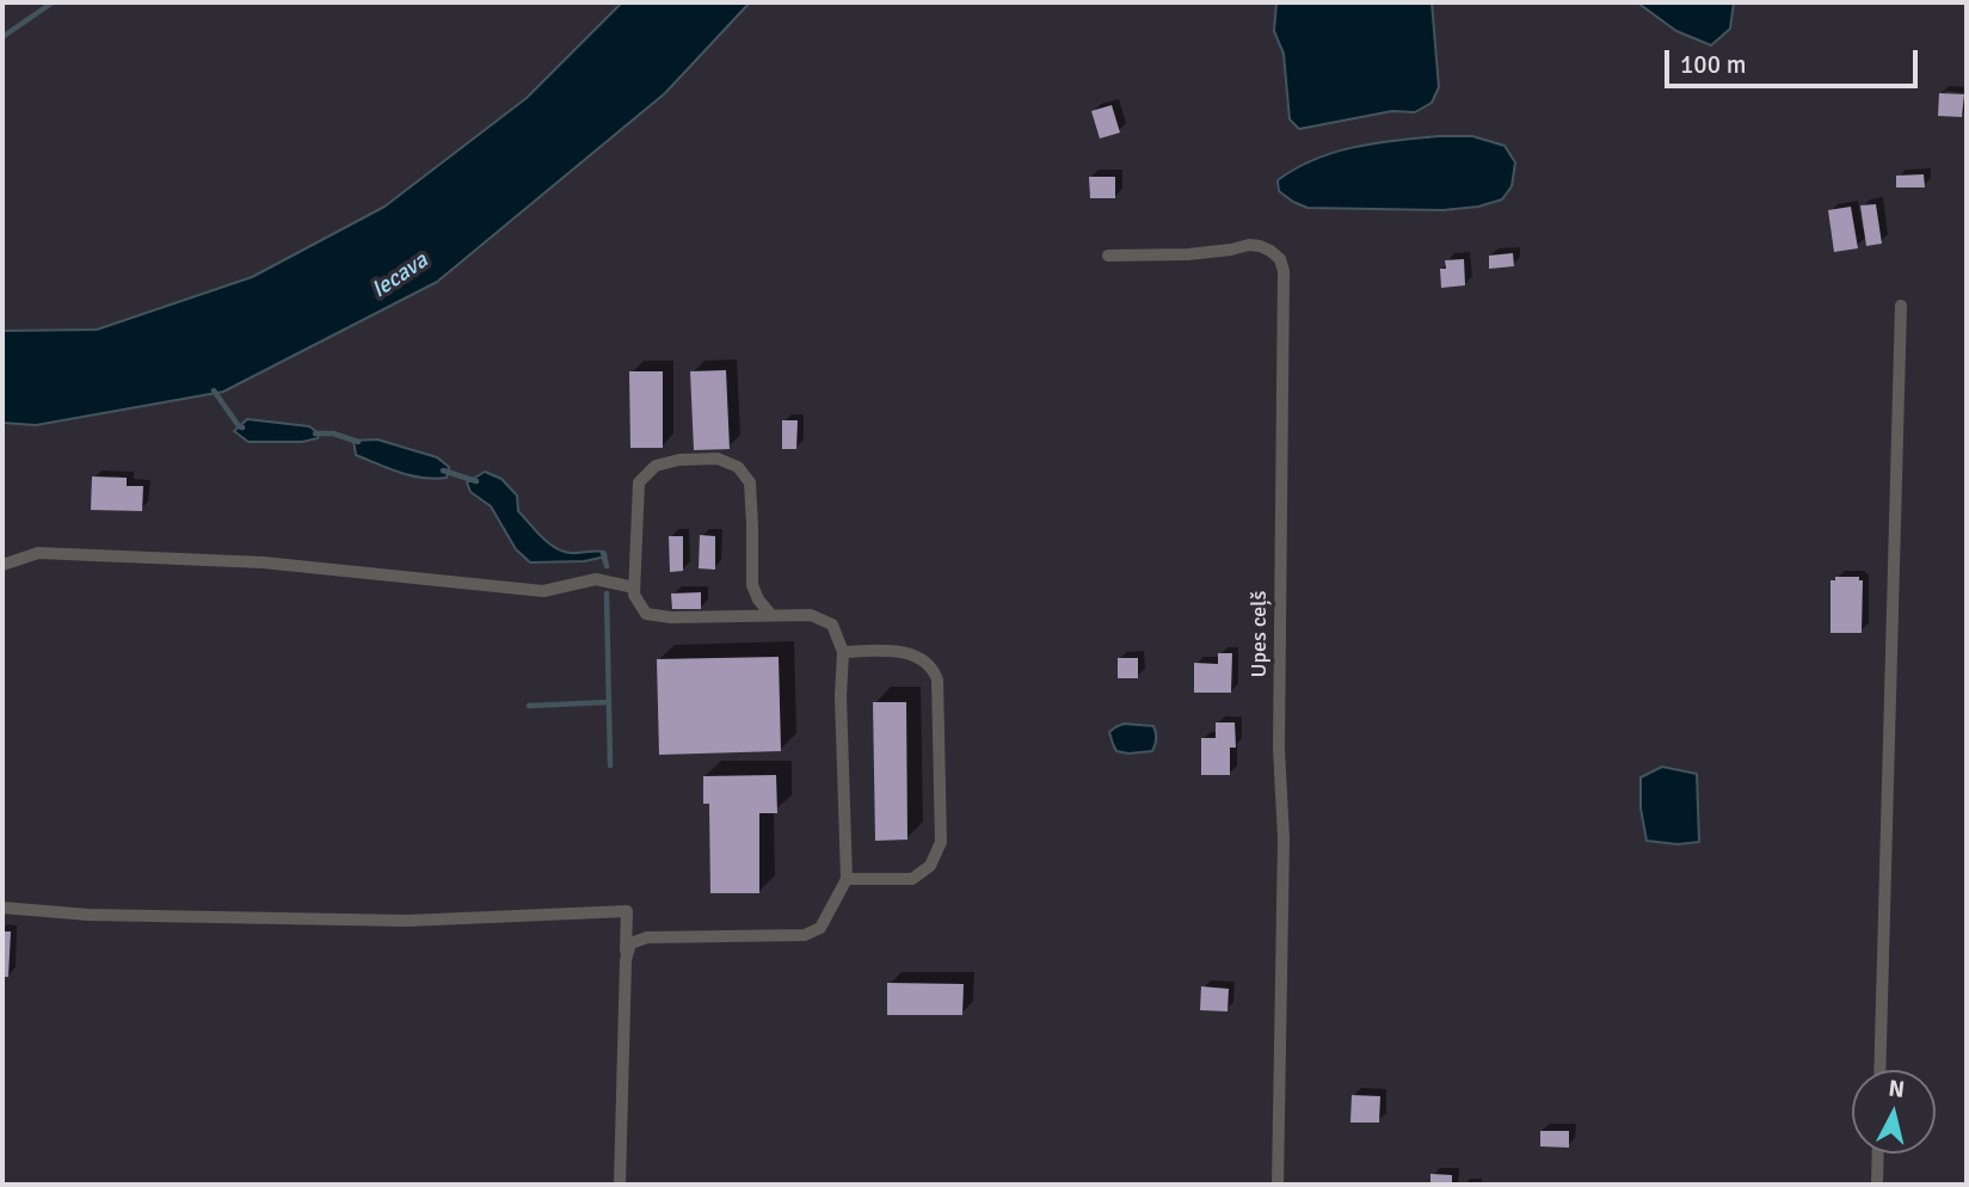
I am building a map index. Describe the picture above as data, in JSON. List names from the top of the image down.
{
  "streets": {
    "street": ["Upes ceļš"]
  },
  "water": ["Iecava"],
  "scale_bar": "100 m",
  "north": "top"
}
